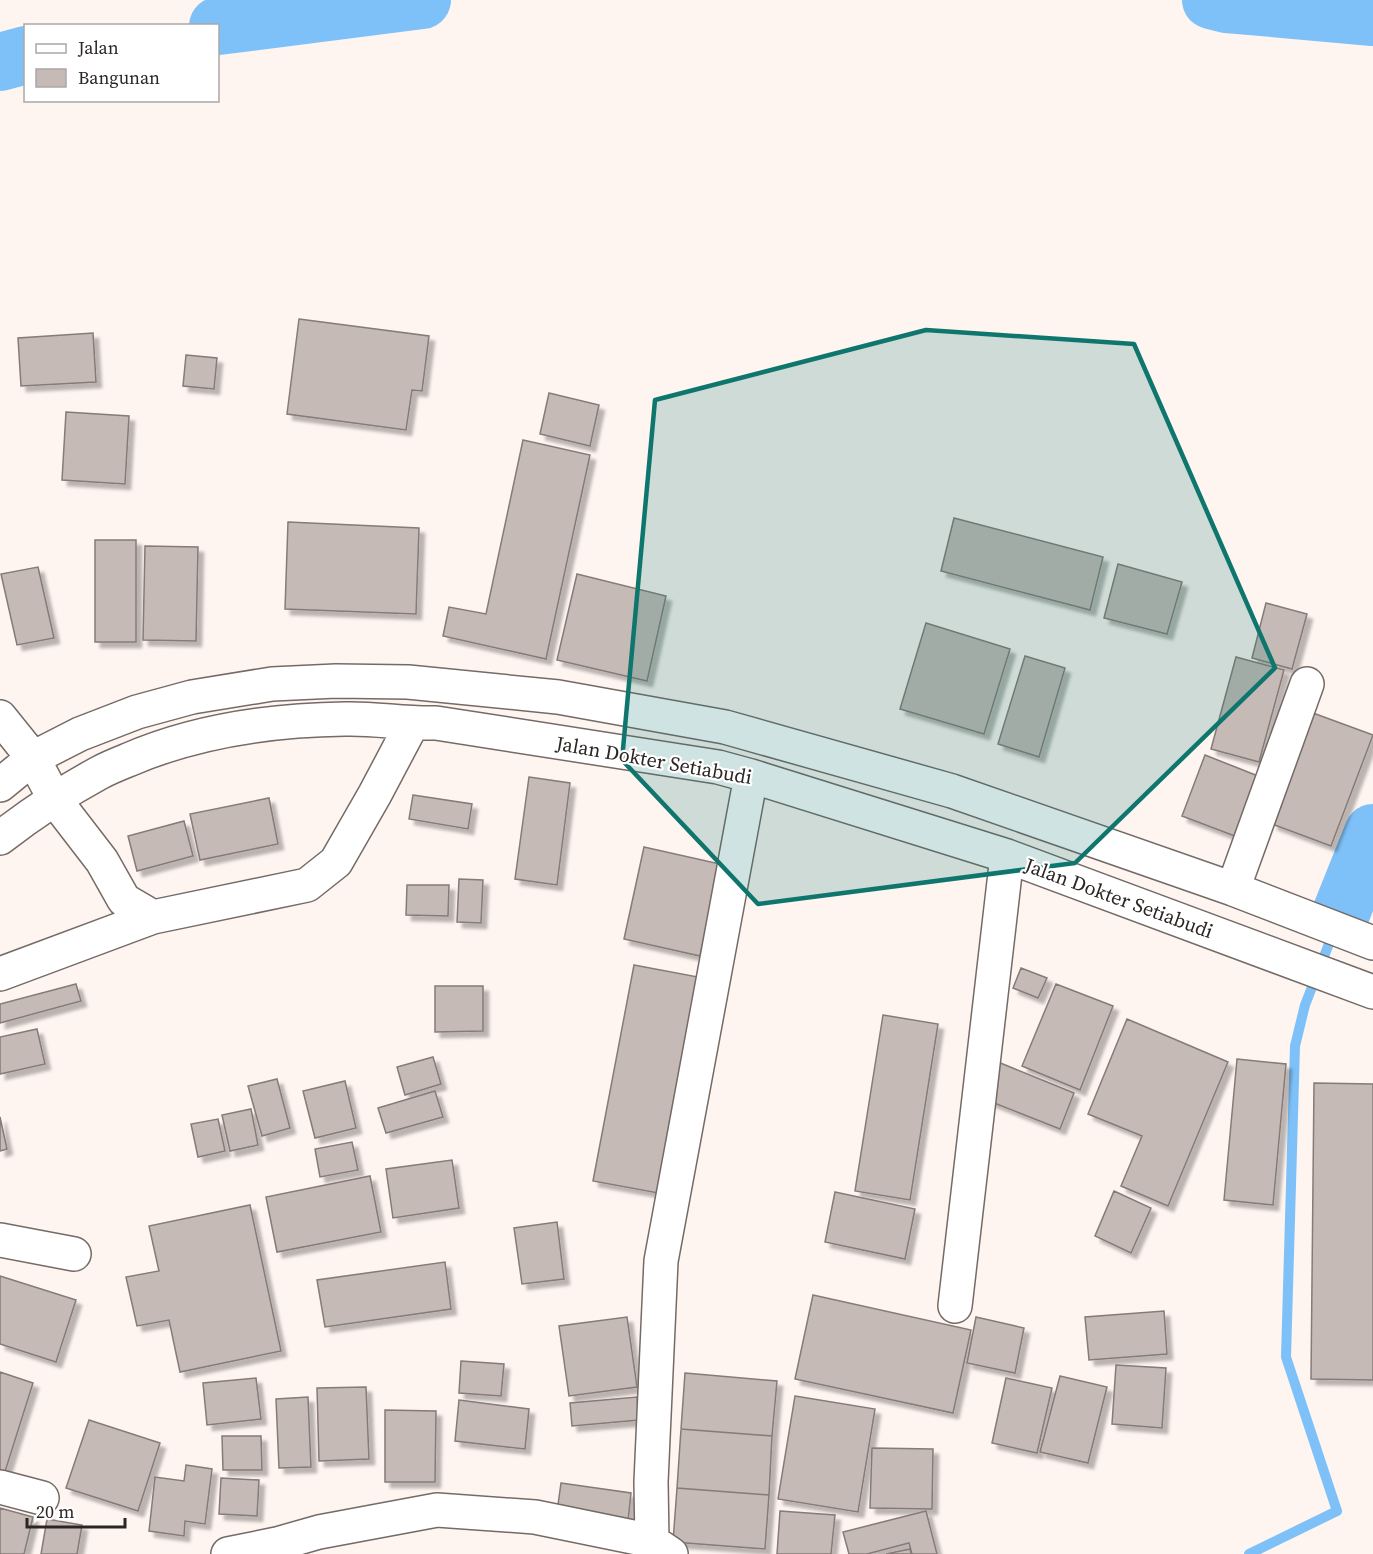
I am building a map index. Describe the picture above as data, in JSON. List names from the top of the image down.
{
  "streets": {
    "street": ["Jalan Dokter Setiabudi"]
  },
  "legend": ["Jalan", "Bangunan"],
  "scale_bar": "20 m"
}
